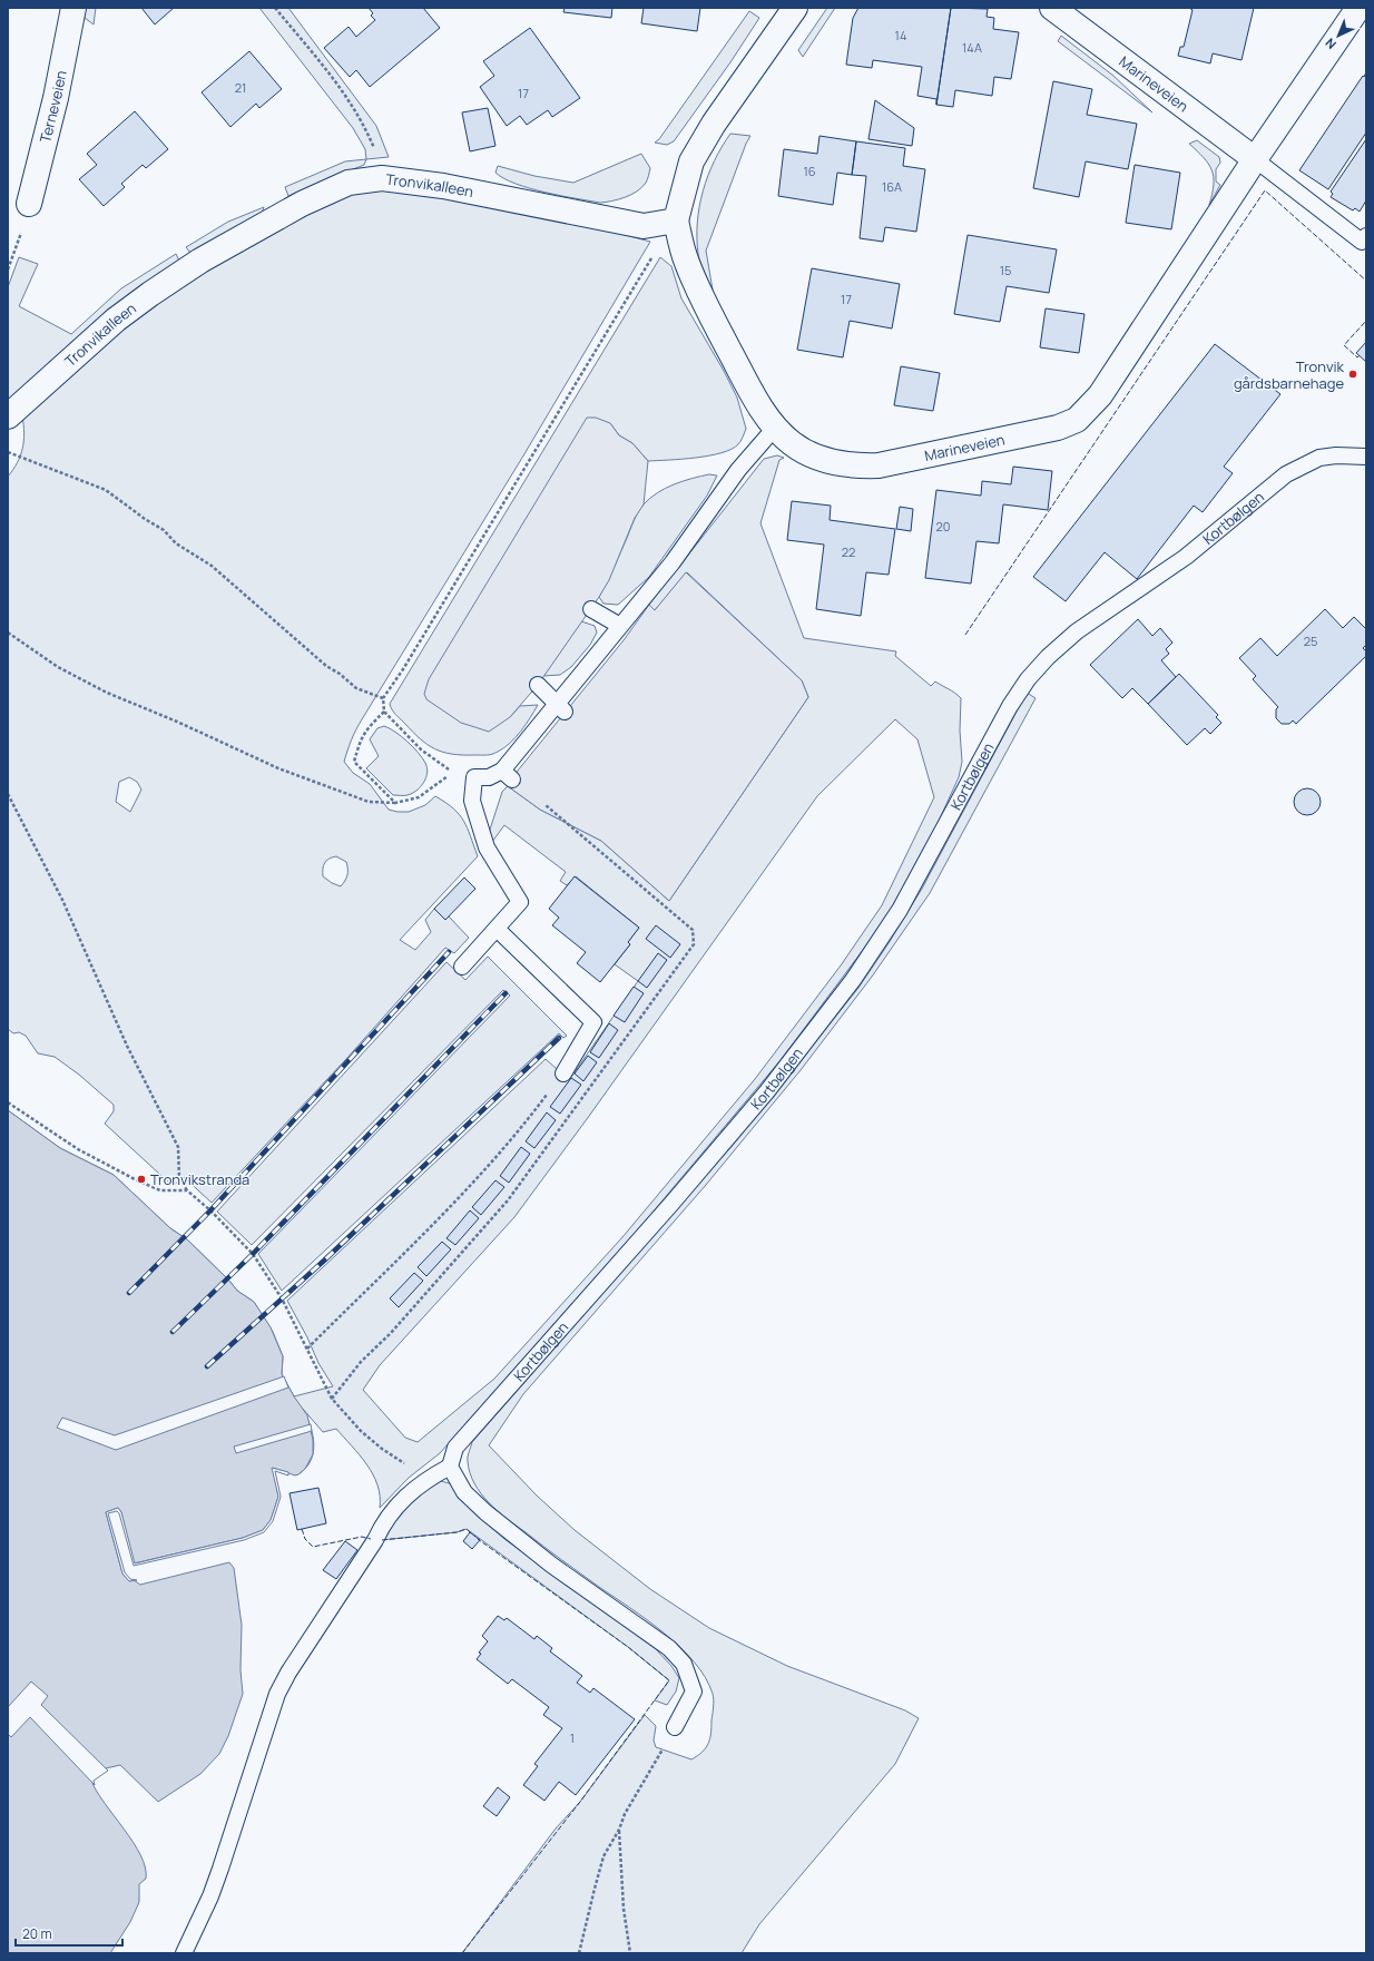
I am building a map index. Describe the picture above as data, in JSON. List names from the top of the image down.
{
  "streets": {
    "street": ["Marineveien", "Terneveien", "Tronvikalleen"],
    "lane": ["Kortbølgen"]
  },
  "crossings": [
    ["Marineveien", "Tronvikalleen"]
  ],
  "places": ["Tronvik gårdsbarnehage", "Tronvikstranda"],
  "house_numbers": [
    "14",
    "14A",
    "21",
    "17",
    "16",
    "16A",
    "15",
    "17",
    "20",
    "22",
    "25",
    "1"
  ],
  "scale_bar": "20 m",
  "north": "bottom left"
}
